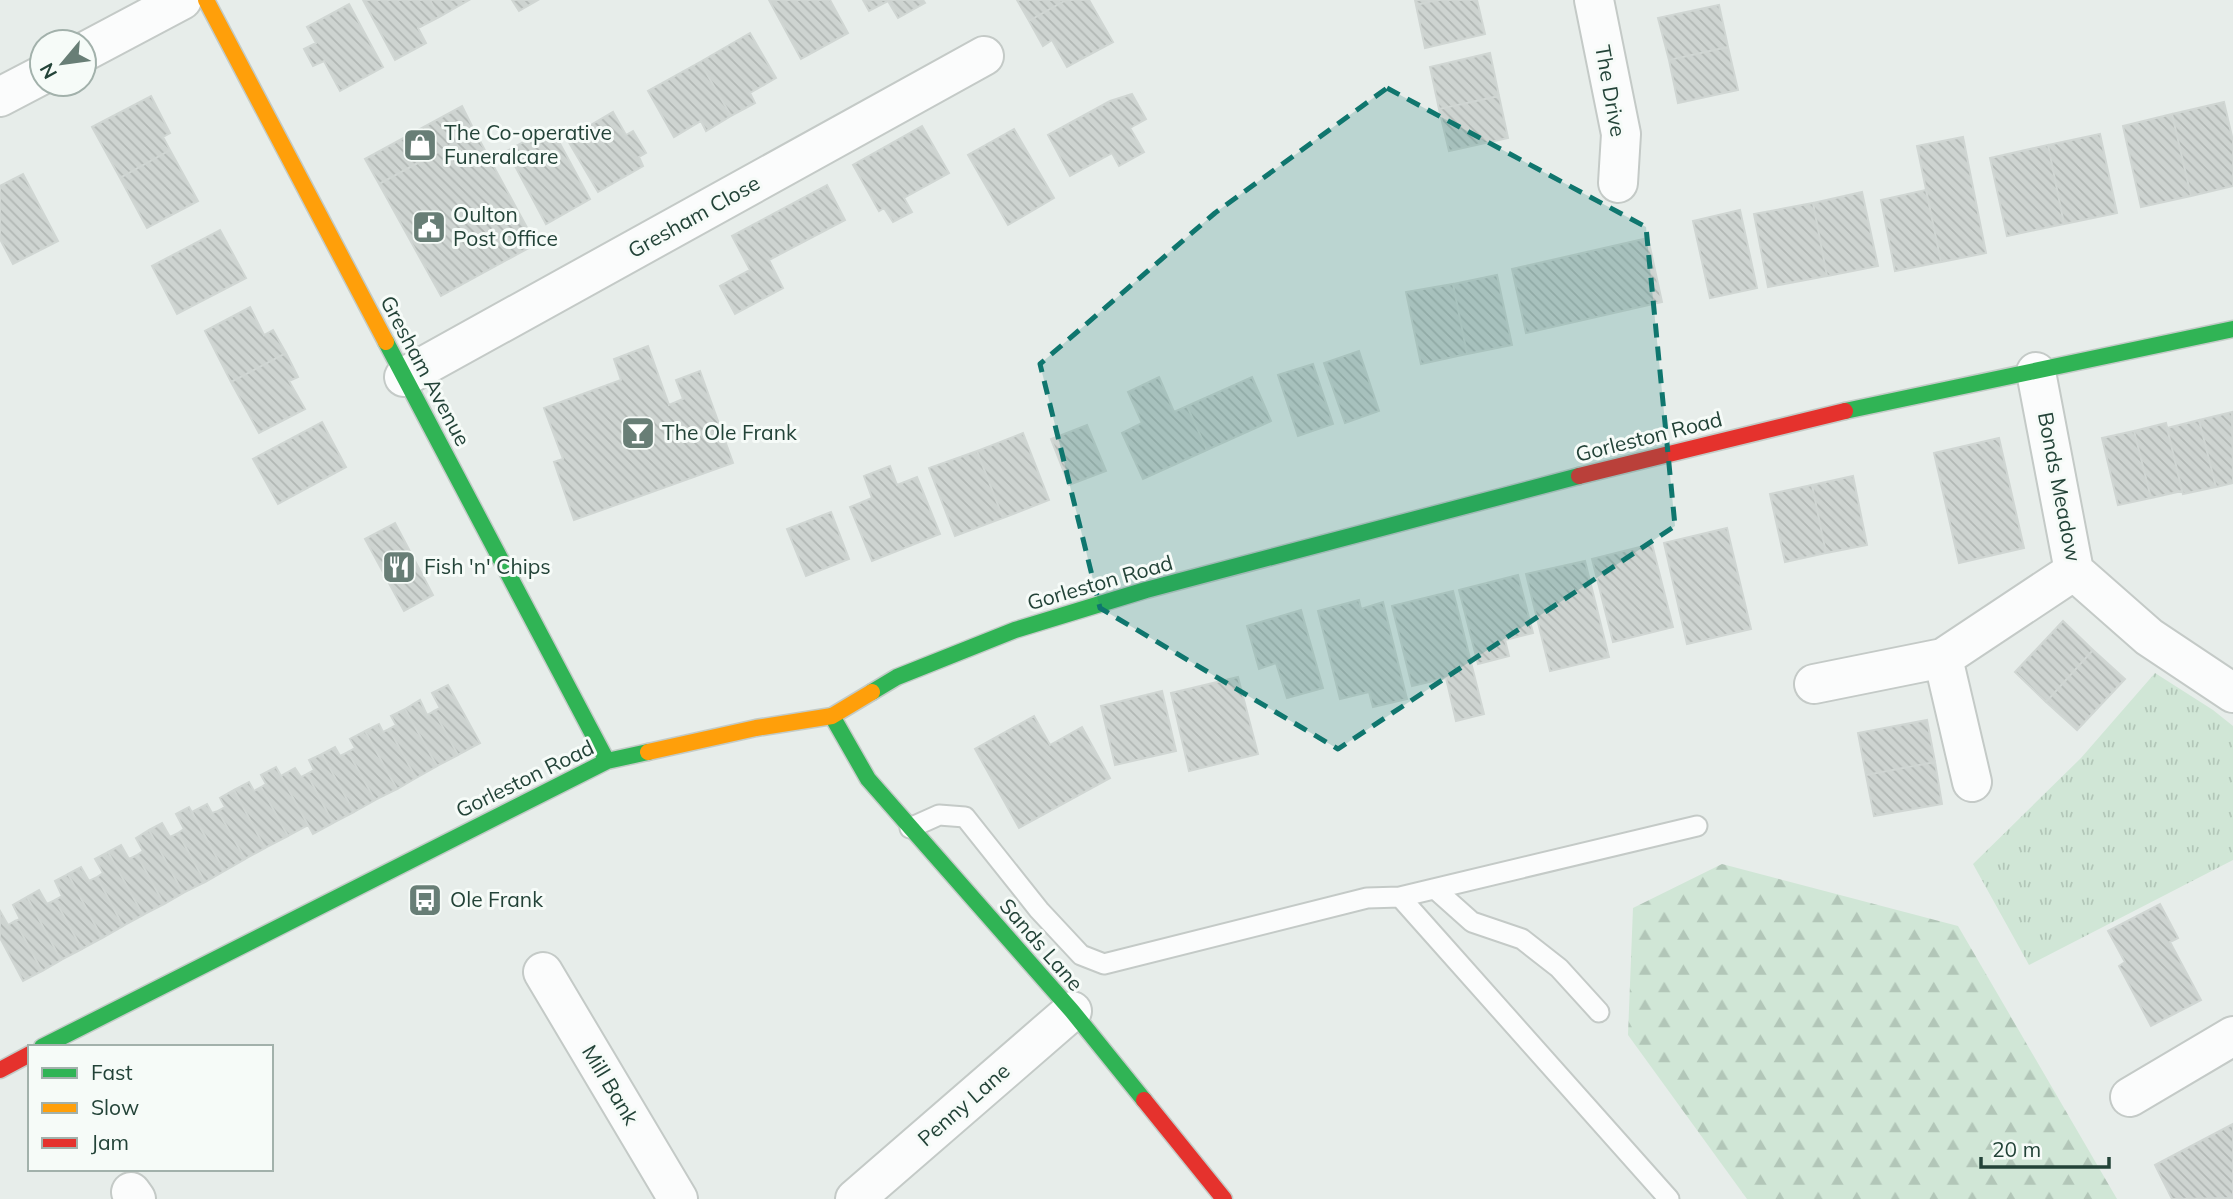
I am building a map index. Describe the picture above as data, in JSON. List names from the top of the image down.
{
  "streets": {
    "main road": ["Gresham Avenue", "Gorleston Road", "Sands Lane"],
    "street": [
      "The Drive",
      "Gresham Close",
      "Bonds Meadow",
      "Mill Bank",
      "Penny Lane"
    ]
  },
  "crossings": [
    ["Gresham Close", "Gresham Avenue"],
    ["Gresham Avenue", "Gorleston Road"],
    ["Gorleston Road", "Bonds Meadow"],
    ["Gorleston Road", "Sands Lane"],
    ["Sands Lane", "Penny Lane"]
  ],
  "places": {
    "shop": ["The Co-operative Funeralcare"],
    "public building": ["Oulton Post Office"],
    "bar": ["The Ole Frank"],
    "restaurant": ["Fish 'n' Chips"],
    "bus stop": ["Ole Frank"]
  },
  "legend": ["Fast", "Slow", "Jam"],
  "scale_bar": "20 m",
  "north": "bottom left"
}
